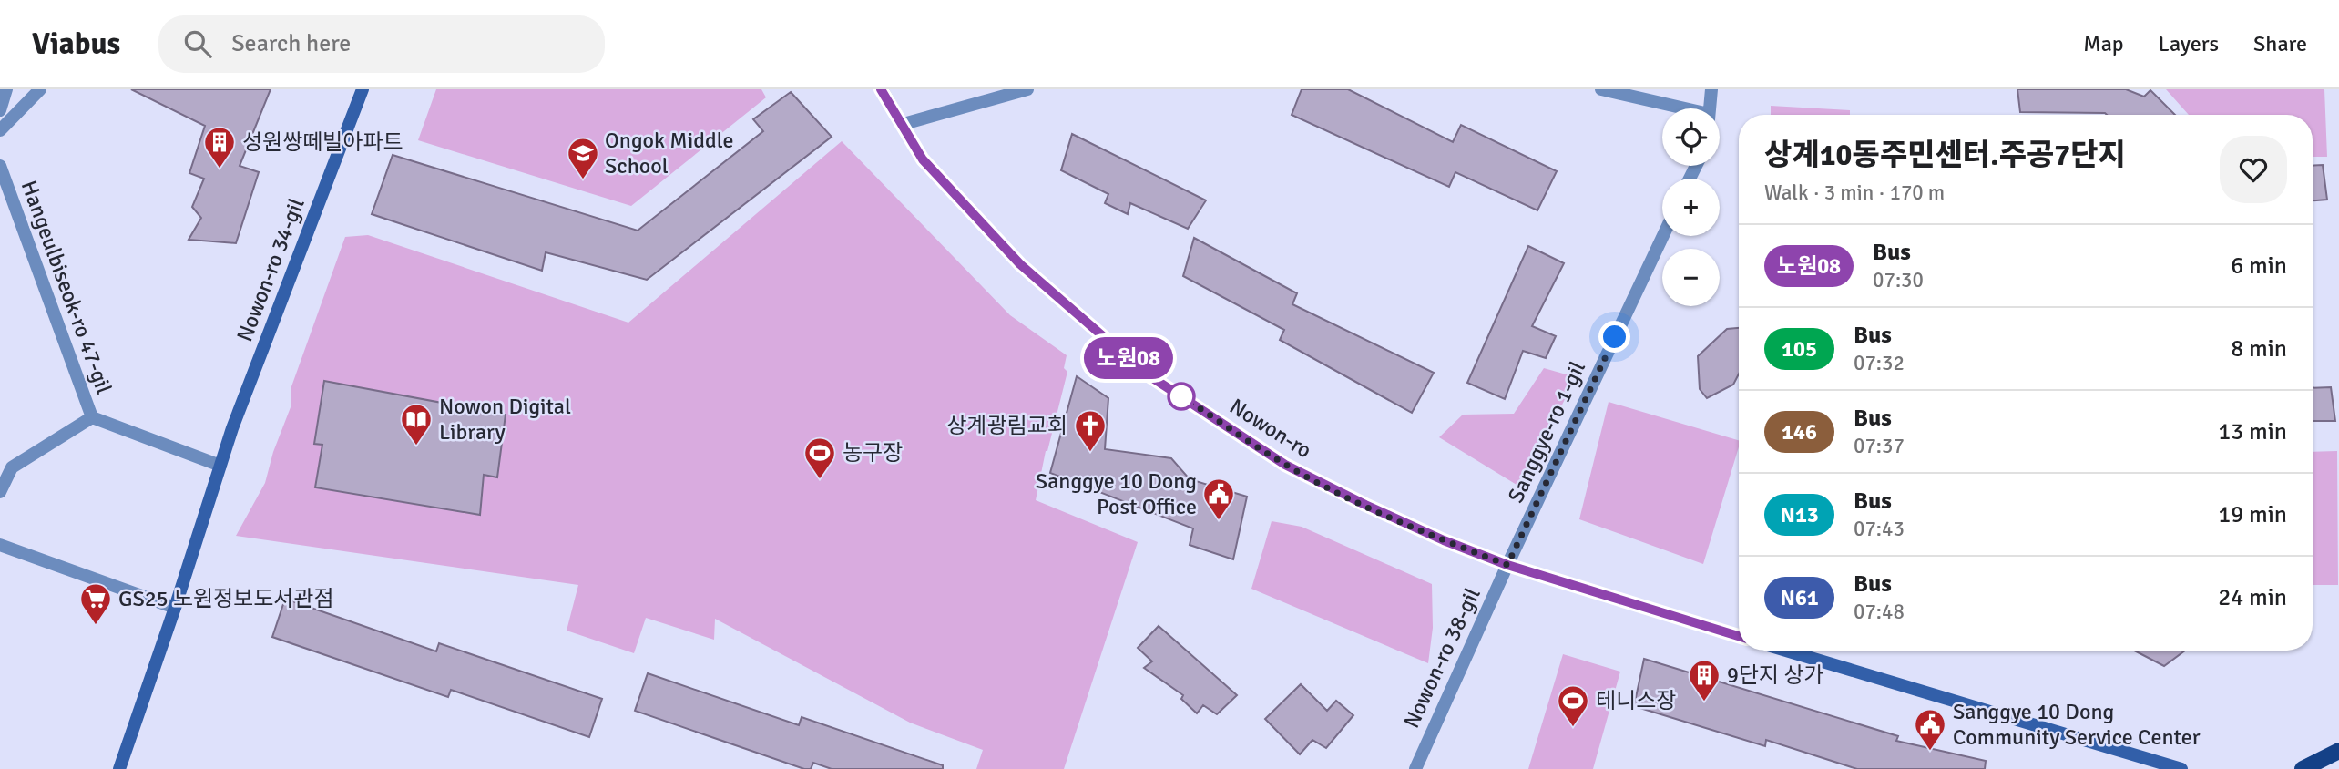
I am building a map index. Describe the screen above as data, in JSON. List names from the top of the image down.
{
  "streets": {
    "main road": ["Nowon-ro 34-gil", "Nowon-ro"],
    "street": ["Hangeulbiseok-ro 47-gil", "Sanggye-ro 1-gil", "Nowon-ro 38-gil"]
  },
  "crossings": [
    ["Nowon-ro", "Sanggye-ro 1-gil"],
    ["Nowon-ro", "Nowon-ro 38-gil"],
    ["Sanggye-ro 1-gil", "Nowon-ro 38-gil"]
  ],
  "places": {
    "building": ["성원쌍떼빌아파트", "9단지 상가"],
    "school or university": ["Ongok Middle School"],
    "library": ["Nowon Digital Library"],
    "church": ["상계광림교회"],
    "sports": ["농구장", "테니스장"],
    "public building": ["Sanggye 10 Dong Post Office", "Sanggye 10 Dong Community Service Center"],
    "supermarket": ["GS25 노원정보도서관점"]
  },
  "lines": ["bus line 노원08"],
  "page": {
    "header": "Viabus",
    "search": "Search here",
    "nav": ["Map", "Layers", "Share"],
    "on_map": "노원08",
    "map_buttons": ["+", "−"],
    "heading": ["상계10동주민센터.주공7단지", "Walk · 3 min · 170 m"],
    "list": [
      {
        "mark": "노원08",
        "name": "Bus",
        "note": "07:30",
        "value": "6 min"
      },
      {
        "mark": "105",
        "name": "Bus",
        "note": "07:32",
        "value": "8 min"
      },
      {
        "mark": "146",
        "name": "Bus",
        "note": "07:37",
        "value": "13 min"
      },
      {
        "mark": "N13",
        "name": "Bus",
        "note": "07:43",
        "value": "19 min"
      },
      {
        "mark": "N61",
        "name": "Bus",
        "note": "07:48",
        "value": "24 min"
      }
    ]
  }
}
